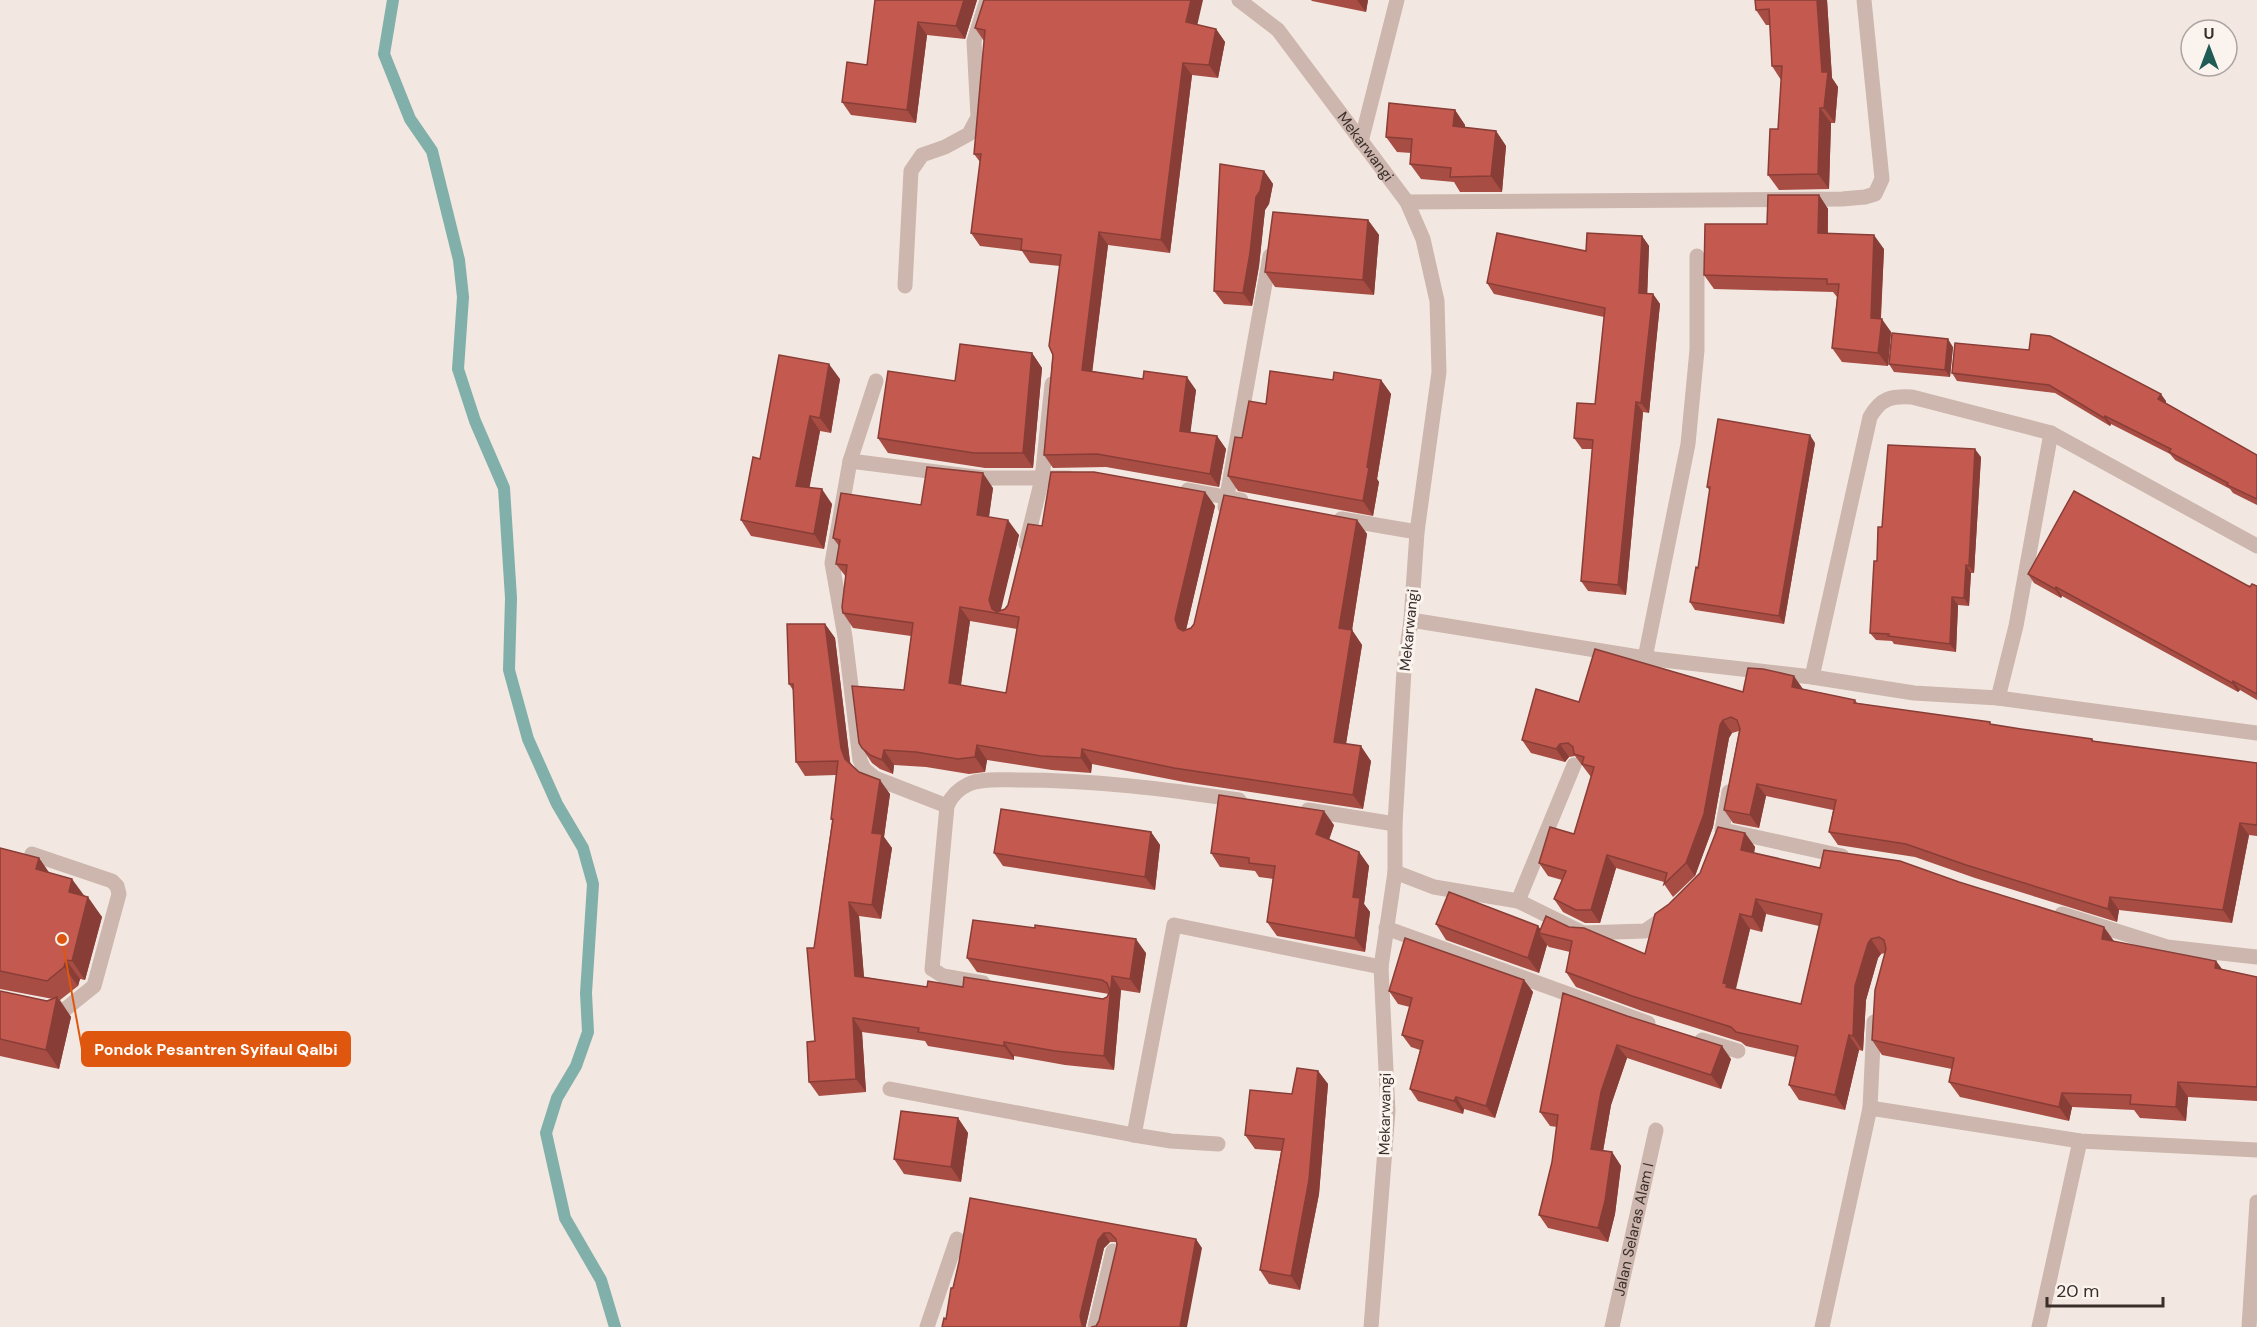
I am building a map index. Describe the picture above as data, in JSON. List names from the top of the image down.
{
  "streets": {
    "street": ["Mekarwangi", "Jalan Selaras Alam I"]
  },
  "places": ["Pondok Pesantren Syifaul Qalbi"],
  "scale_bar": "20 m",
  "north": "top"
}
